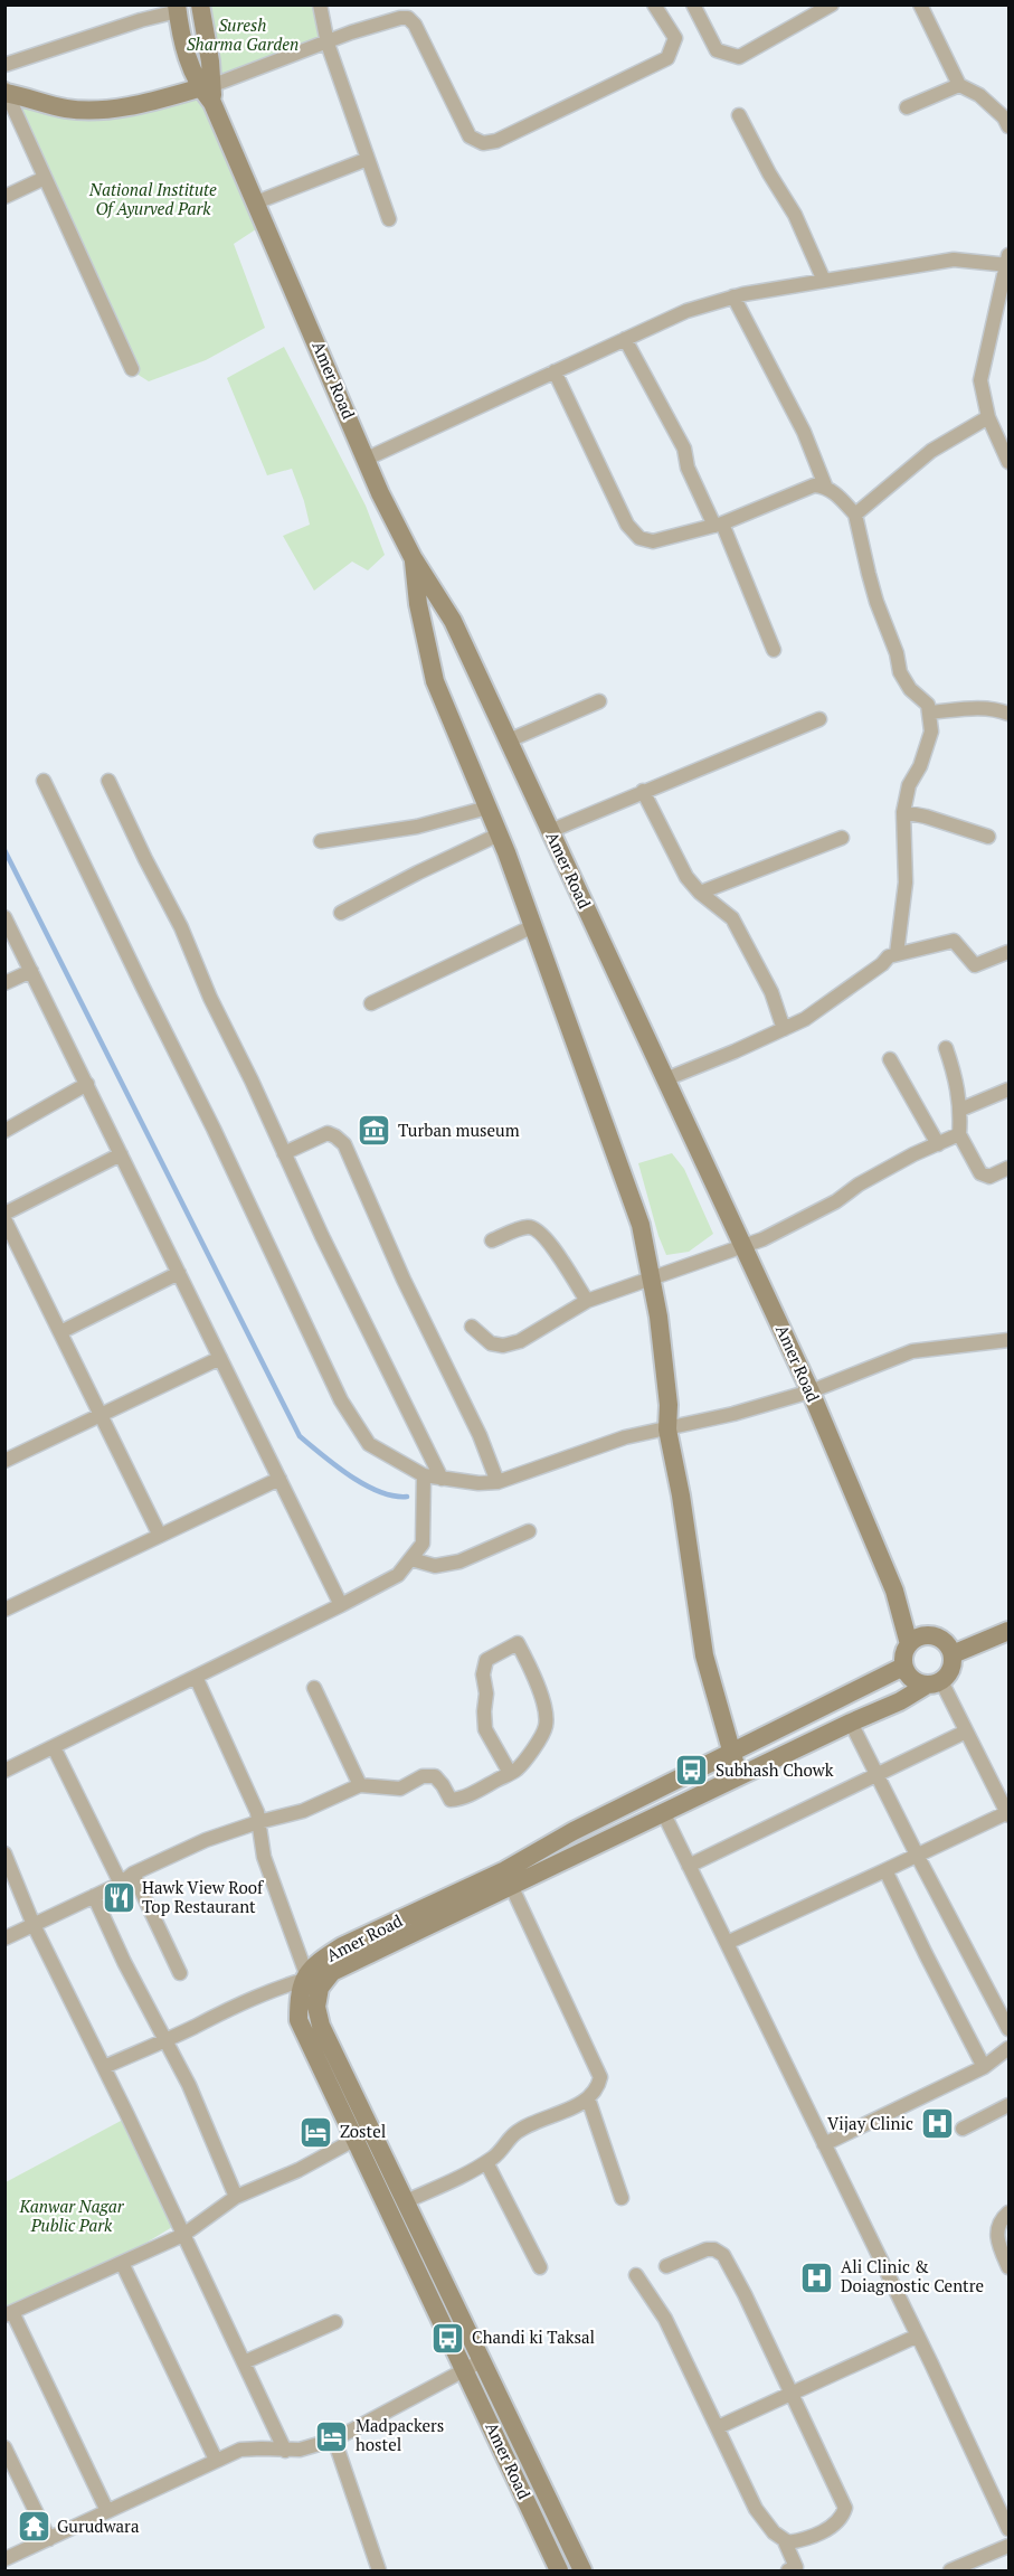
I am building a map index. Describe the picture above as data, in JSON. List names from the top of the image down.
{
  "streets": {
    "main road": ["Amer Road"]
  },
  "parks": ["Suresh Sharma Garden", "National Institute Of Ayurved Park", "Kanwar Nagar Public Park"],
  "places": {
    "museum": ["Turban museum"],
    "bus stop": ["Subhash Chowk", "Chandi ki Taksal"],
    "restaurant": ["Hawk View Roof Top Restaurant"],
    "hospital": ["Vijay Clinic", "Ali Clinic & Doiagnostic Centre"],
    "hotel": ["Zostel", "Madpackers hostel"],
    "temple": ["Gurudwara"]
  }
}
